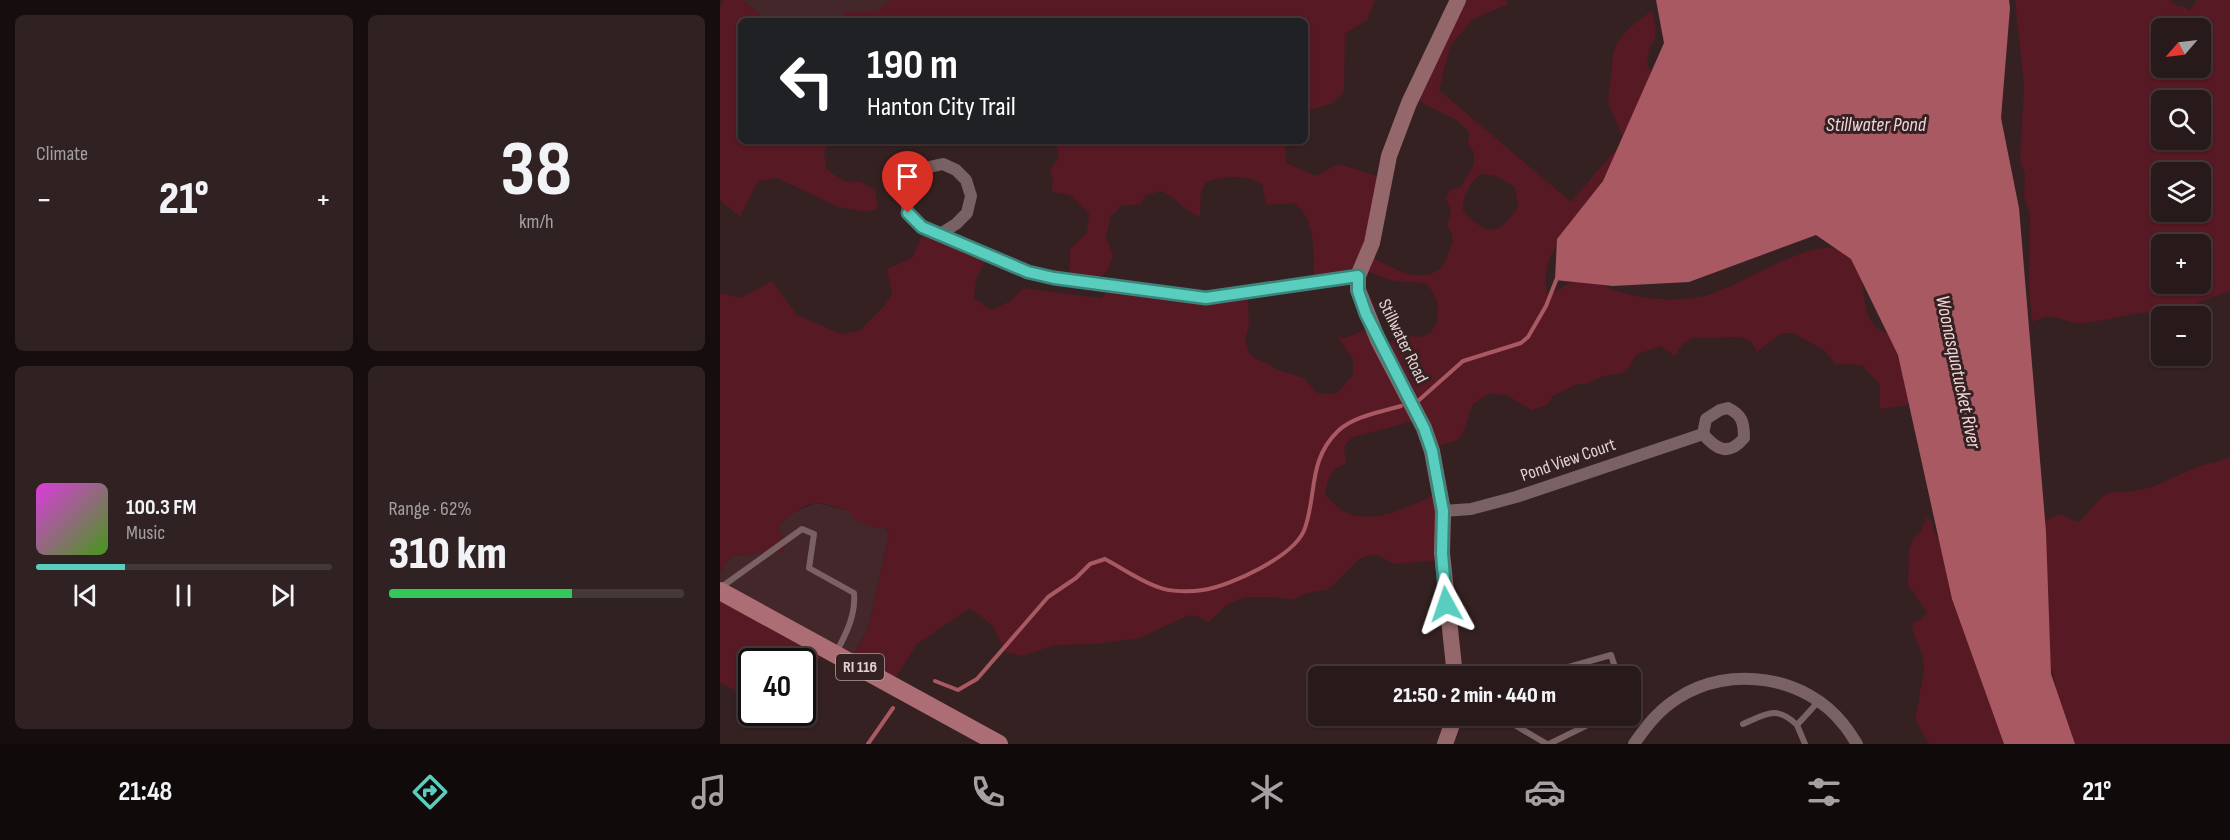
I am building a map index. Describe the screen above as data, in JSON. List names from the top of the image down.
{
  "streets": {
    "main road": ["RI 116"],
    "street": ["Stillwater Road", "Pond View Court"]
  },
  "crossings": [
    ["Stillwater Road", "Pond View Court"]
  ],
  "water": ["Stillwater Pond", "Woonasquatucket River"],
  "north": "bottom left",
  "page": {
    "tile": [
      "Climate",
      ["38", "km/h"],
      ["Range · 62%", "310 km"]
    ],
    "map_buttons": ["+", "−"],
    "turn": ["190 m", "Hanton City Trail"],
    "heat": ["−", "21°", "+"],
    "song": ["100.3 FM", "Music"],
    "limit": "40",
    "trip": "21:50 · 2 min · 440 m",
    "tabs": ["21:48", "21°"]
  }
}
